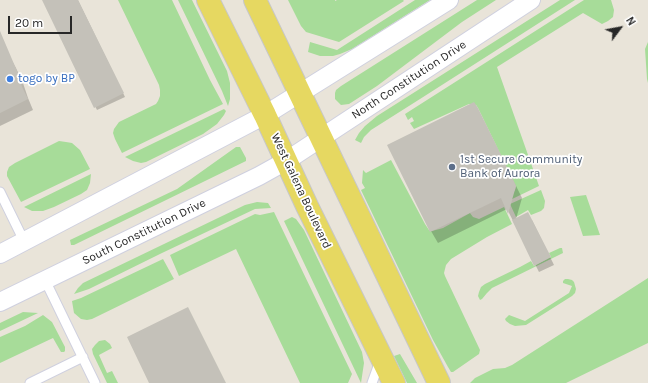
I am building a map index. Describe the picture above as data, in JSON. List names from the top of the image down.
{
  "streets": {
    "main road": ["West Galena Boulevard"],
    "street": ["North Constitution Drive", "South Constitution Drive"]
  },
  "crossings": [
    ["North Constitution Drive", "West Galena Boulevard"],
    ["North Constitution Drive", "South Constitution Drive"],
    ["West Galena Boulevard", "South Constitution Drive"]
  ],
  "places": ["togo by BP", "1st Secure Community Bank of Aurora"],
  "scale_bar": "20 m",
  "north": "top right"
}
